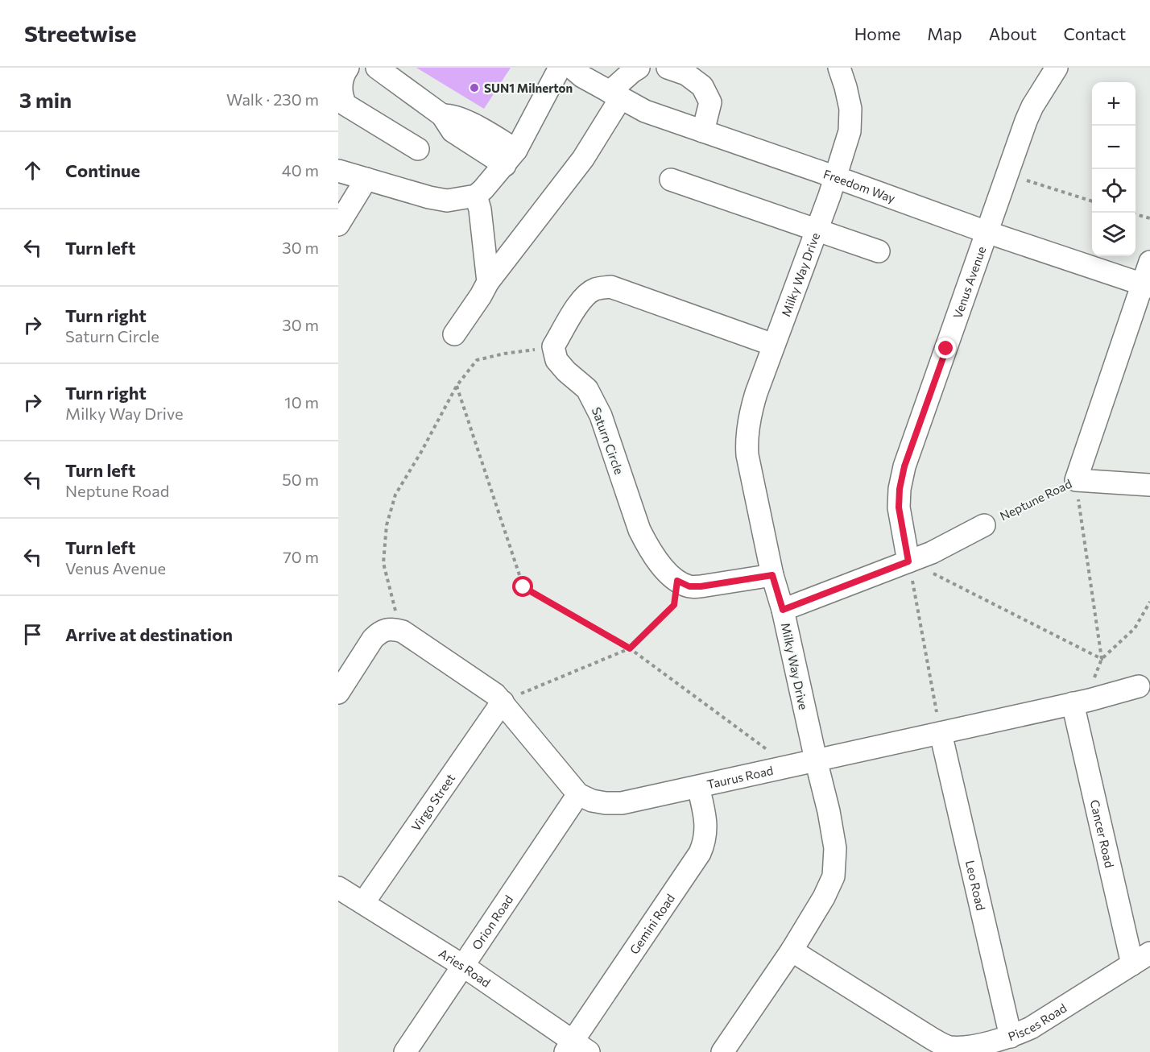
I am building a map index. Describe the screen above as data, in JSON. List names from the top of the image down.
{
  "streets": {
    "street": [
      "Freedom Way",
      "Milky Way Drive",
      "Venus Avenue",
      "Saturn Circle",
      "Neptune Road",
      "Taurus Road",
      "Virgo Street",
      "Cancer Road",
      "Leo Road",
      "Orion Road",
      "Gemini Road",
      "Aries Road",
      "Pisces Road"
    ]
  },
  "crossings": [
    ["Freedom Way", "Milky Way Drive"],
    ["Freedom Way", "Venus Avenue"],
    ["Freedom Way", "Neptune Road"],
    ["Milky Way Drive", "Saturn Circle"],
    ["Milky Way Drive", "Taurus Road"],
    ["Milky Way Drive", "Pisces Road"],
    ["Taurus Road", "Cancer Road"],
    ["Taurus Road", "Leo Road"],
    ["Taurus Road", "Orion Road"],
    ["Taurus Road", "Gemini Road"],
    ["Virgo Street", "Aries Road"],
    ["Cancer Road", "Pisces Road"],
    ["Leo Road", "Pisces Road"],
    ["Orion Road", "Aries Road"],
    ["Gemini Road", "Aries Road"]
  ],
  "places": ["SUN1 Milnerton"],
  "page": {
    "header": "Streetwise",
    "nav": [
      "Home",
      "Map",
      "About",
      "Contact"
    ],
    "heading": ["3 min", "Walk · 230 m"],
    "map_buttons": ["+", "−"],
    "list": [
      ["Continue", "40 m"],
      ["Turn left", "30 m"],
      ["Turn right", "Saturn Circle", "30 m"],
      ["Turn right", "Milky Way Drive", "10 m"],
      ["Turn left", "Neptune Road", "50 m"],
      ["Turn left", "Venus Avenue", "70 m"],
      "Arrive at destination"
    ]
  }
}
